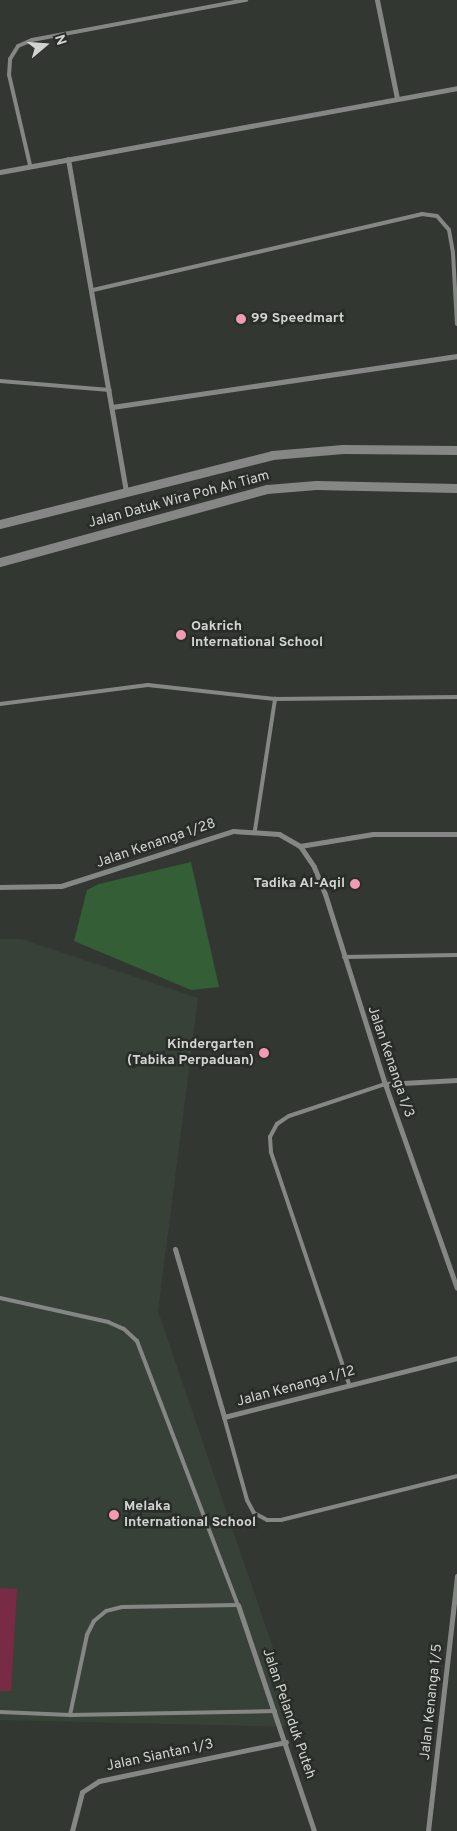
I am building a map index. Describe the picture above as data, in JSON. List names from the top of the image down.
{
  "streets": {
    "street": [
      "Jalan Datuk Wira Poh Ah Tiam",
      "Jalan Kenanga 1/28",
      "Jalan Kenanga 1/3",
      "Jalan Kenanga 1/12",
      "Jalan Kenanga 1/5",
      "Jalan Pelanduk Puteh",
      "Jalan Siantan 1/3"
    ]
  },
  "crossings": [
    ["Jalan Kenanga 1/28", "Jalan Kenanga 1/3"],
    ["Jalan Pelanduk Puteh", "Jalan Siantan 1/3"]
  ],
  "places": [
    "99 Speedmart",
    "Oakrich International School",
    "Tadika Al-Aqil",
    "Kindergarten (Tabika Perpaduan)",
    "Melaka International School"
  ],
  "north": "right"
}
